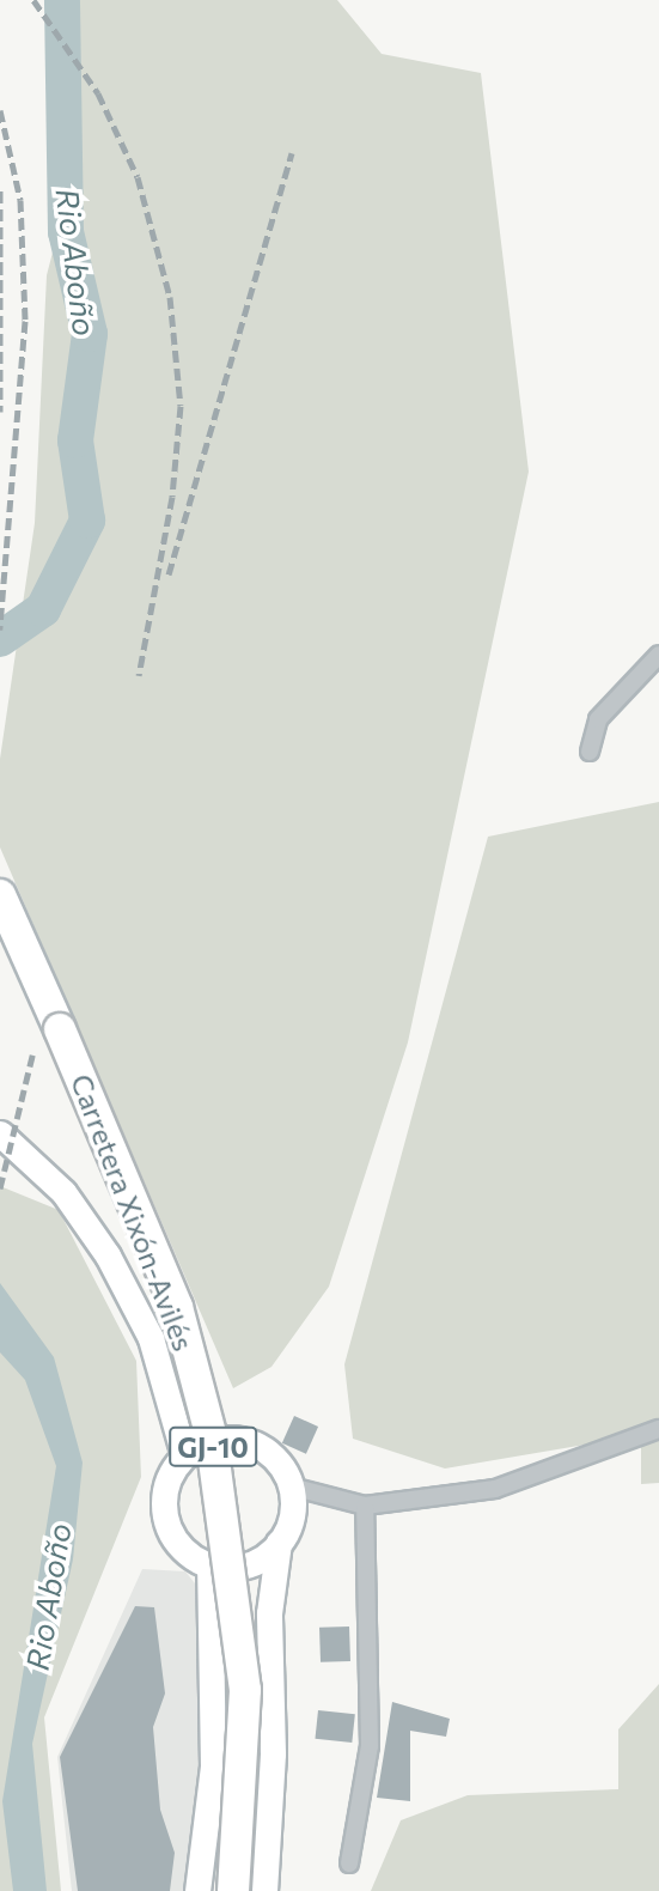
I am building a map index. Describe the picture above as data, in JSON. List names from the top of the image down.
{
  "streets": {
    "highway": ["Carretera Xixón-Avilés", "GJ-10"]
  },
  "water": ["Rio Aboño"]
}
